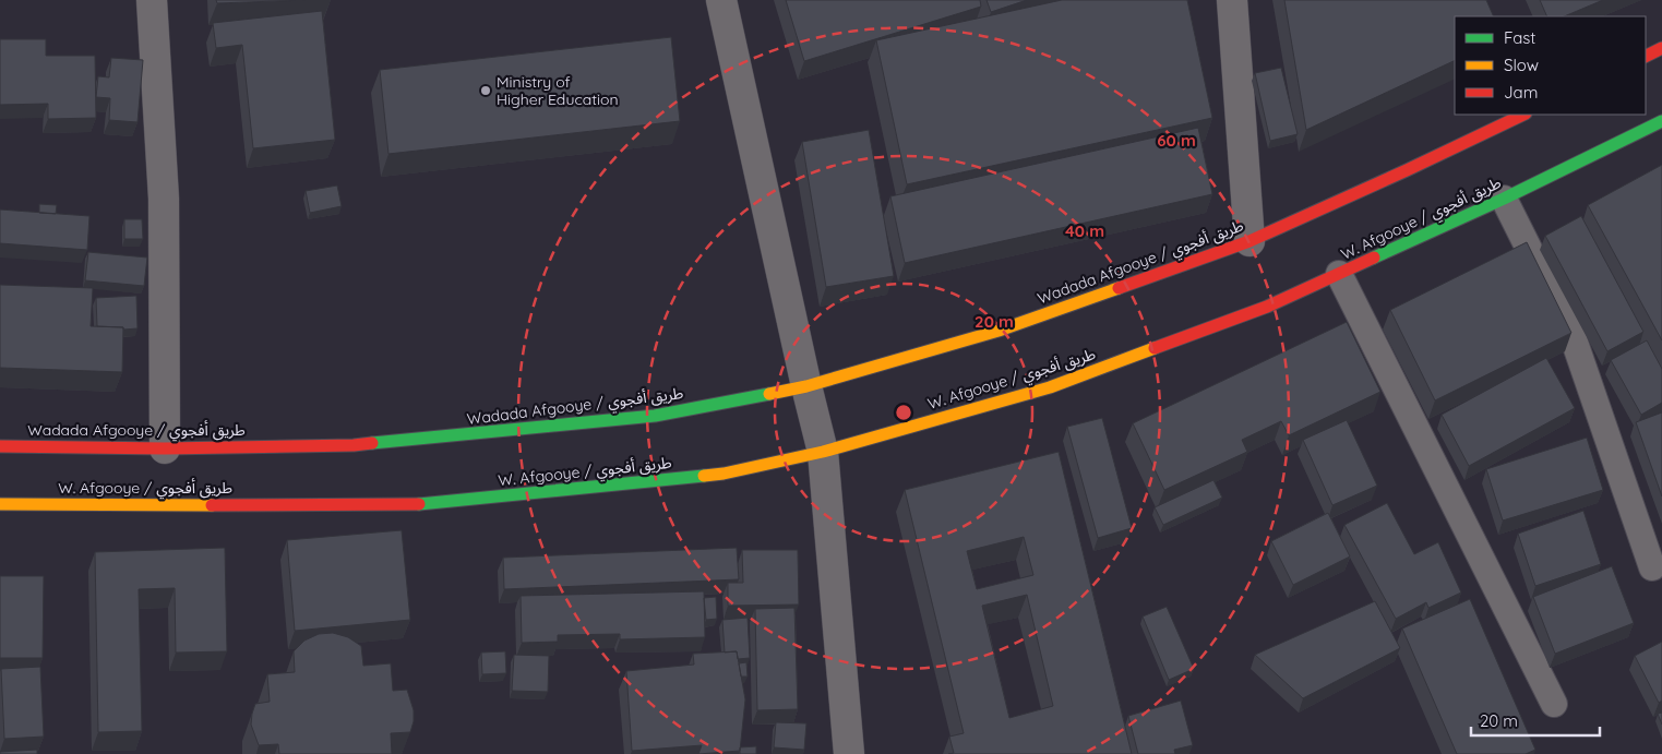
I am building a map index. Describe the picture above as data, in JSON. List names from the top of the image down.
{
  "streets": {
    "highway": ["W. Afgooye / طريق أفجوي", "Wadada Afgooye / طريق أفجوي"]
  },
  "places": ["Ministry of Higher Education"],
  "legend": ["Fast", "Slow", "Jam"],
  "scale_bar": "20 m",
  "rings": ["60 m", "40 m", "20 m"]
}
